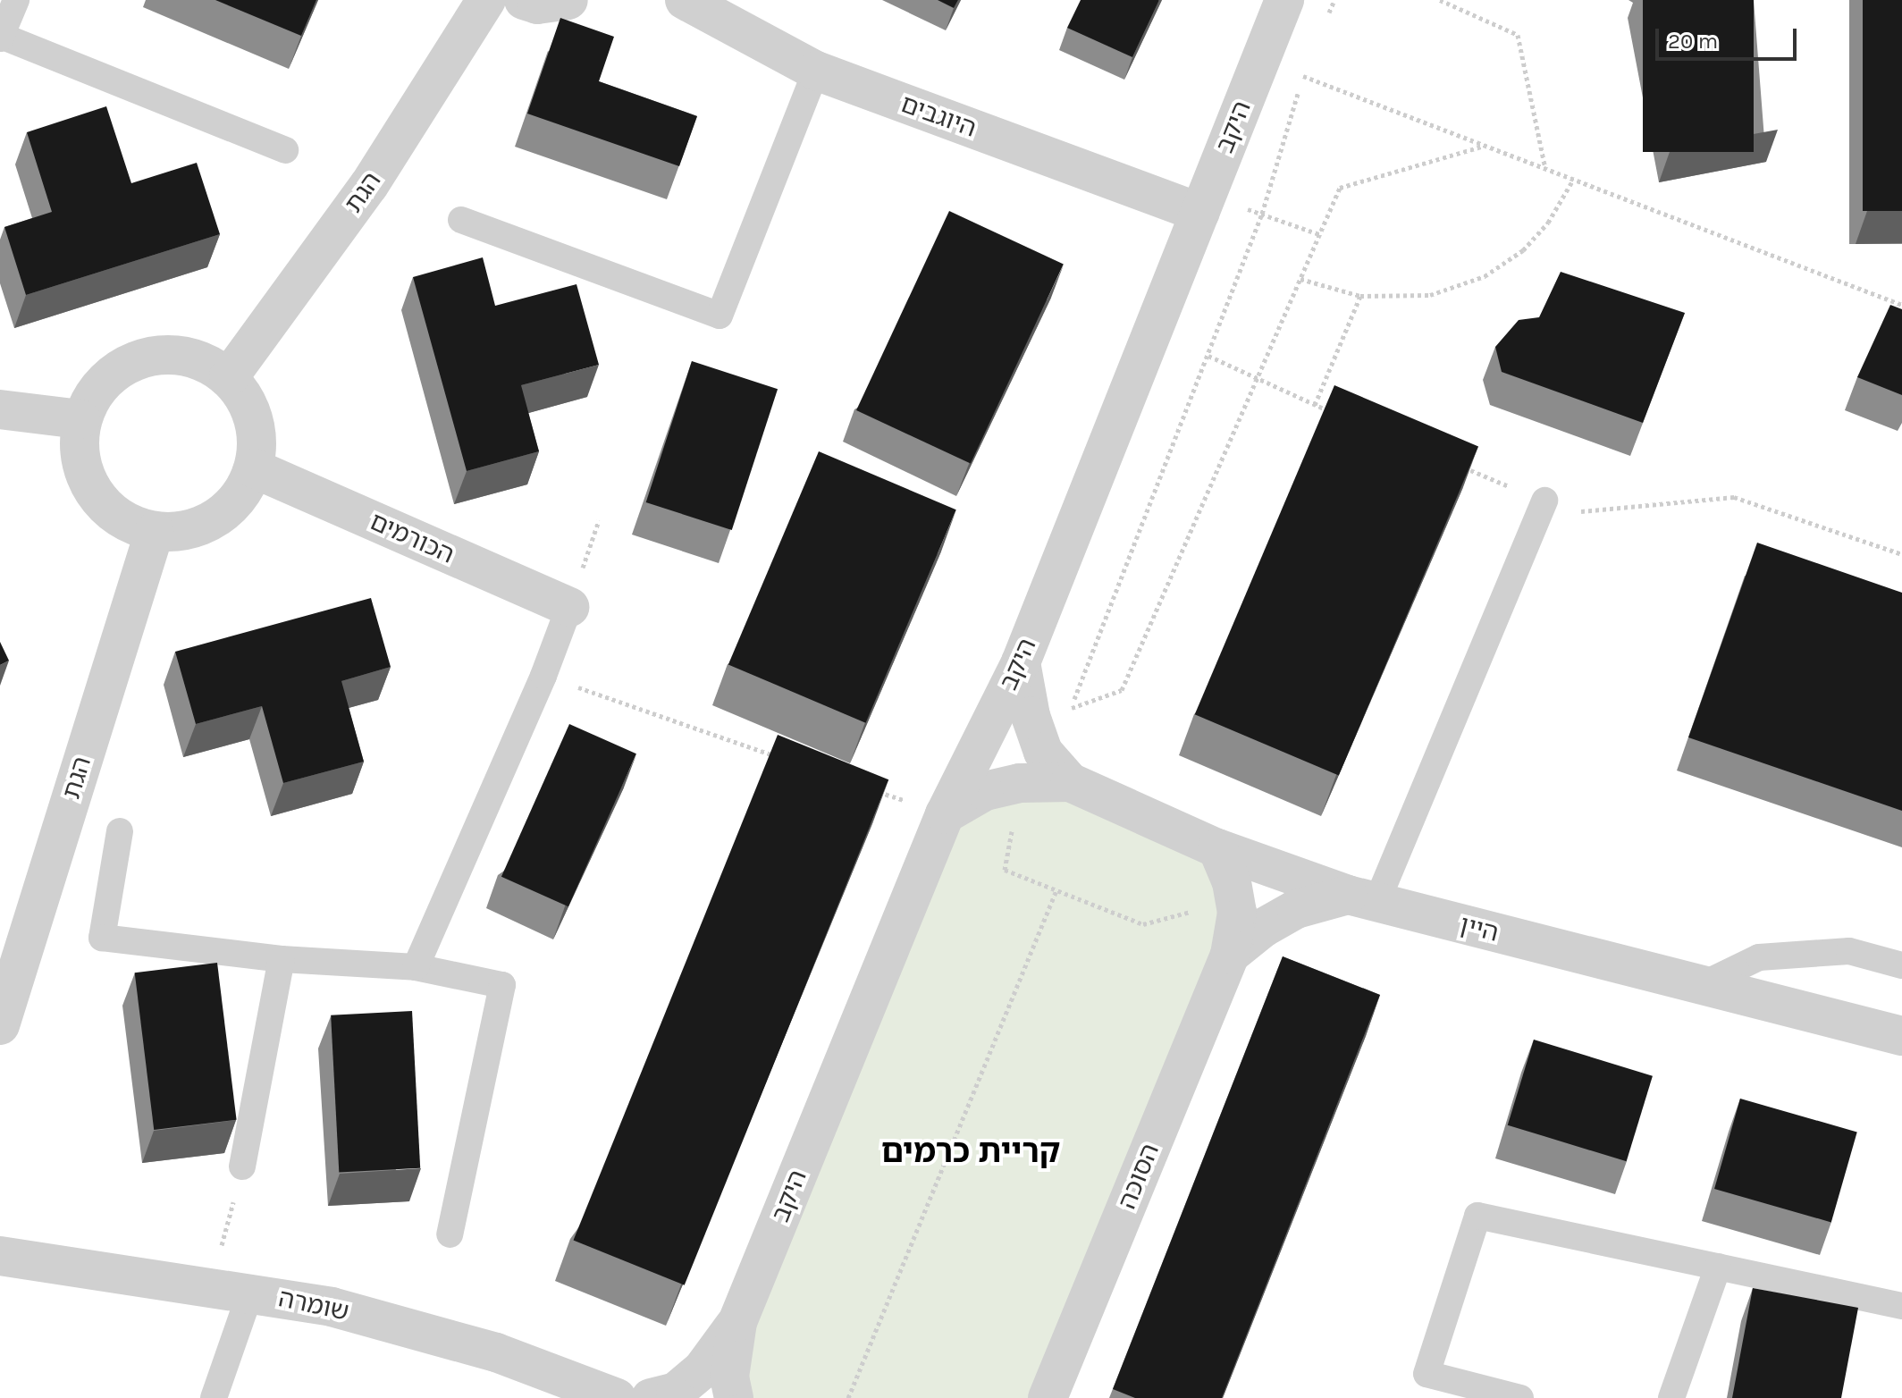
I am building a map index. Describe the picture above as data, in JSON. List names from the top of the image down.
{
  "streets": {
    "street": [
      "היוגבים",
      "היקב",
      "הגת",
      "הכורמים",
      "היין",
      "הסוכה",
      "שומרה"
    ]
  },
  "crossings": [
    ["היוגבים", "היקב"],
    ["היקב", "היין"],
    ["הגת", "הכורמים"],
    ["היין", "הסוכה"]
  ],
  "districts": ["קריית כרמים"],
  "scale_bar": "20 m"
}
